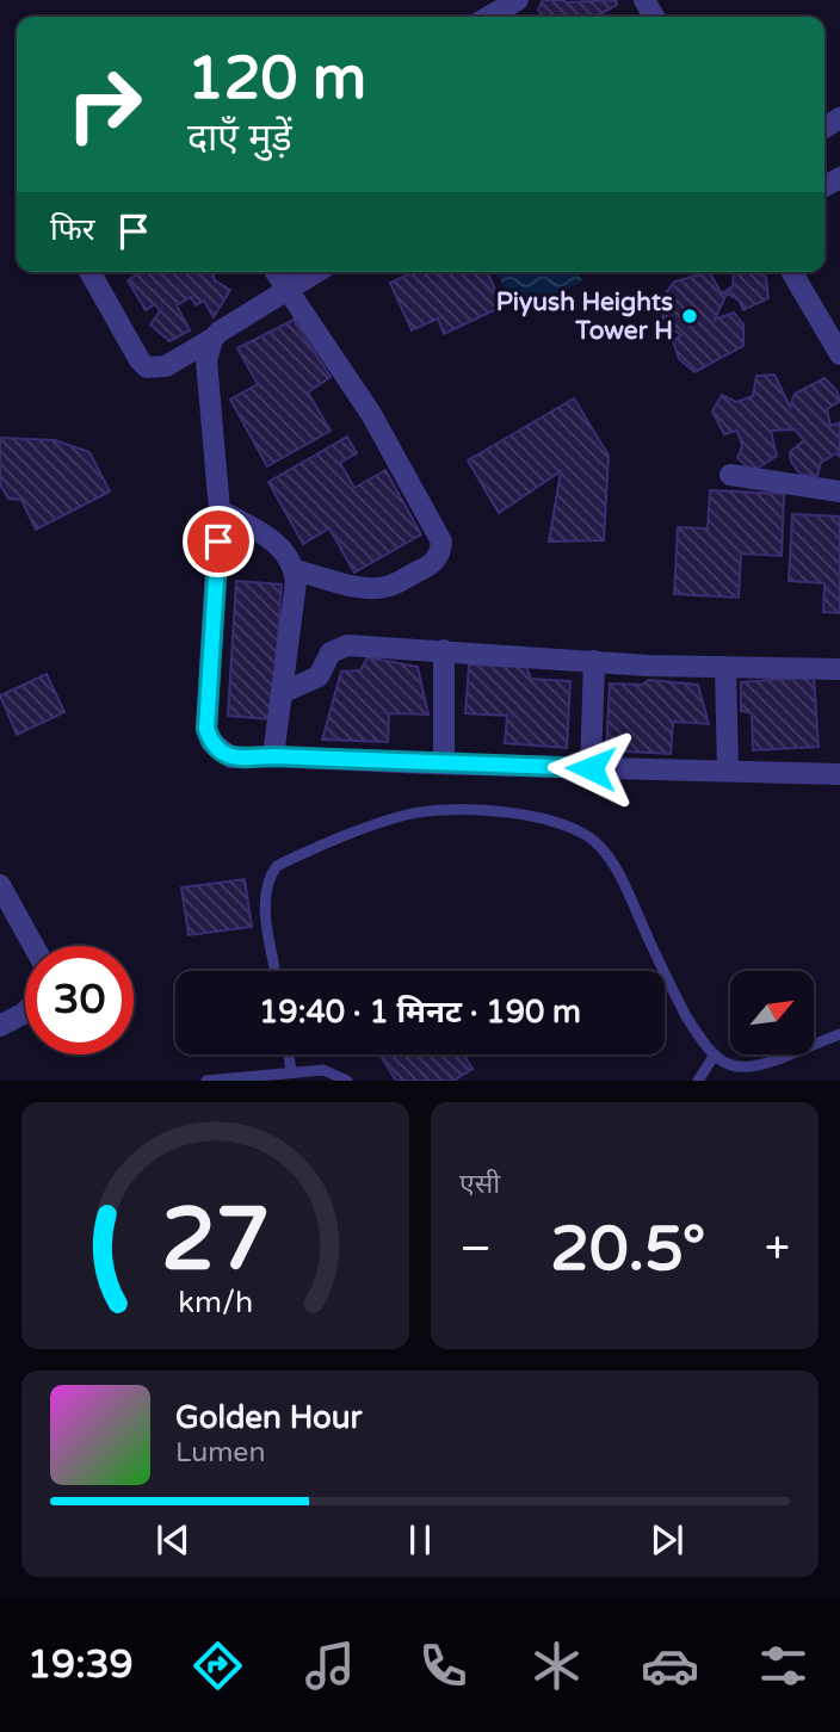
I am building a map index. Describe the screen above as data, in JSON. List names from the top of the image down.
{
  "places": ["Piyush Heights Tower H"],
  "north": "top right",
  "page": {
    "turn": ["120 m", "दाएँ मुड़ें"],
    "then": "फिर",
    "limit": "30",
    "trip": "19:40 · 1 मिनट · 190 m",
    "tile": "एसी",
    "heat": ["−", "20.5°", "+"],
    "song": ["Golden Hour", "Lumen"],
    "tabs": "19:39",
    "gauge": ["27", "km/h"]
  }
}
